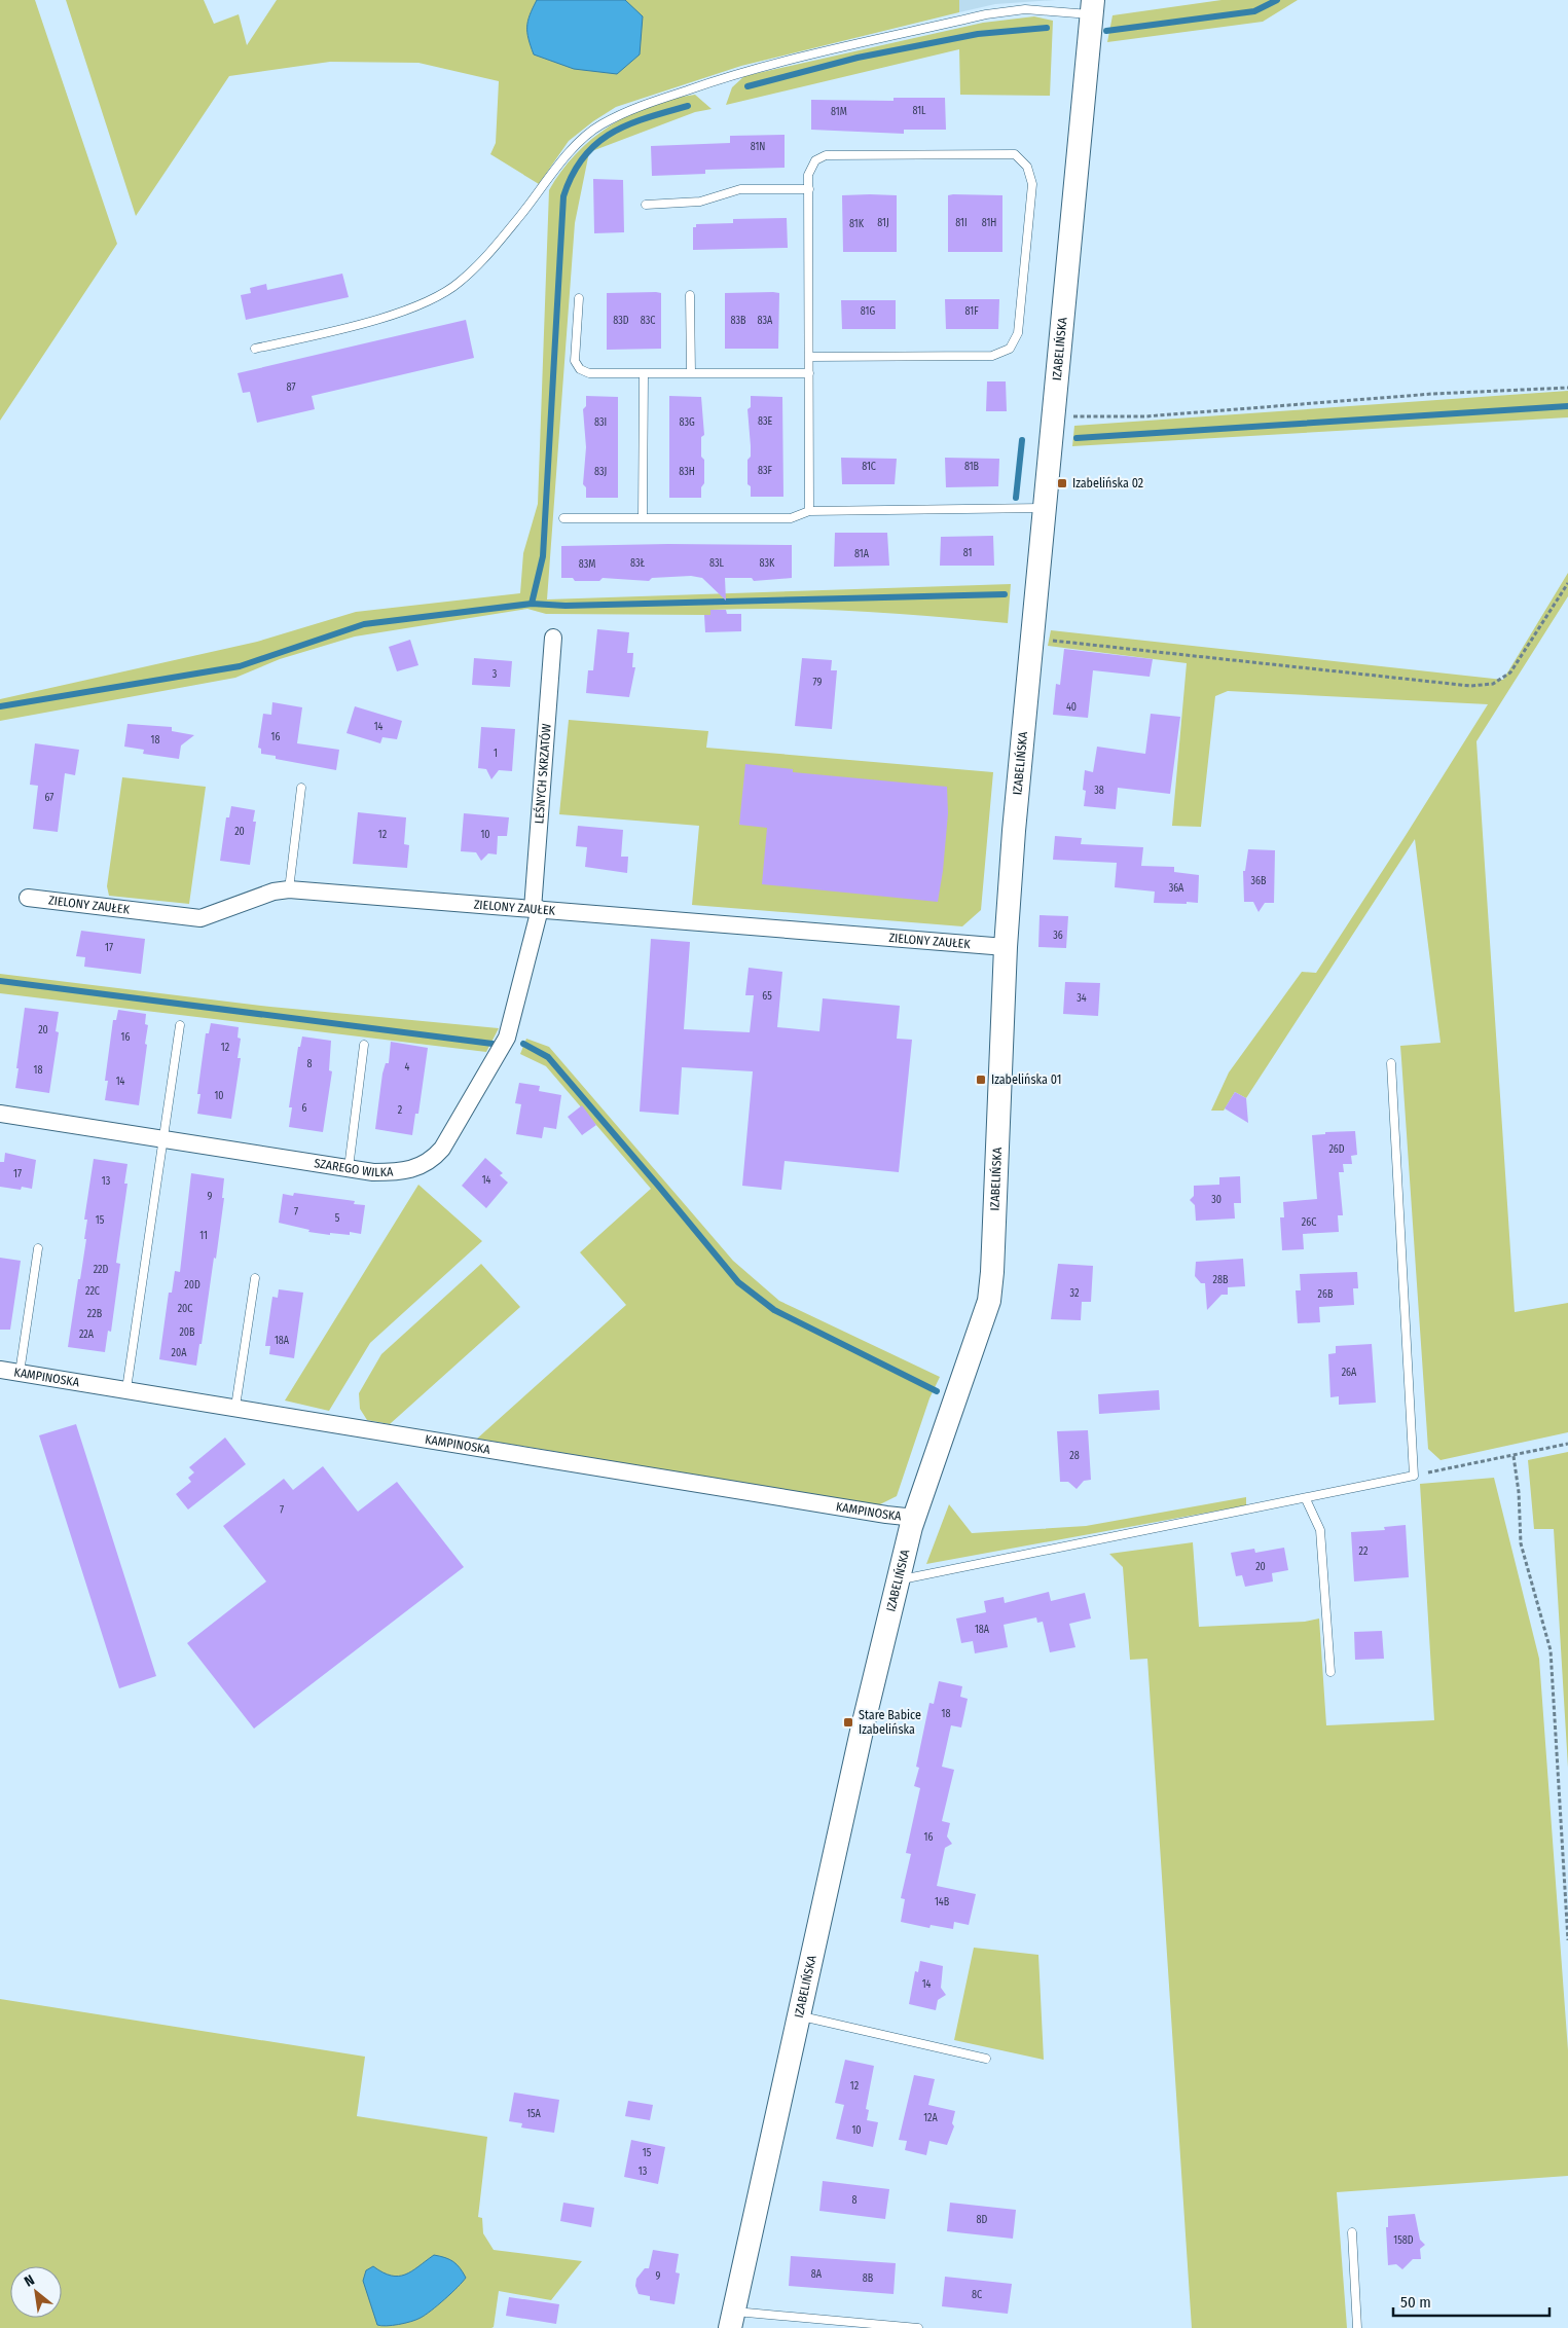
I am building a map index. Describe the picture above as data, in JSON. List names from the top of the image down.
{
  "streets": {
    "street": [
      "IZABELIŃSKA",
      "LEŚNYCH SKRZATÓW",
      "ZIELONY ZAUŁEK",
      "SZAREGO WILKA",
      "KAMPINOSKA"
    ]
  },
  "crossings": [
    ["IZABELIŃSKA", "ZIELONY ZAUŁEK"],
    ["IZABELIŃSKA", "KAMPINOSKA"],
    ["LEŚNYCH SKRZATÓW", "ZIELONY ZAUŁEK"],
    ["LEŚNYCH SKRZATÓW", "SZAREGO WILKA"],
    ["ZIELONY ZAUŁEK", "SZAREGO WILKA"]
  ],
  "places": {
    "transit": ["Izabelińska 02", "Izabelińska 01", "Stare Babice Izabelińska"]
  },
  "house_numbers": [
    "81L",
    "81M",
    "81N",
    "81J",
    "81I",
    "81H",
    "81K",
    "81G",
    "81F",
    "83D",
    "83C",
    "83B",
    "83A",
    "87",
    "83E",
    "83I",
    "83G",
    "81C",
    "81B",
    "83F",
    "83J",
    "83H",
    "81",
    "81A",
    "83Ł",
    "83L",
    "83K",
    "83M",
    "3",
    "79",
    "40",
    "14",
    "16",
    "18",
    "1",
    "38",
    "67",
    "20",
    "12",
    "10",
    "36B",
    "36A",
    "36",
    "17",
    "65",
    "34",
    "20",
    "16",
    "12",
    "8",
    "4",
    "18",
    "14",
    "10",
    "6",
    "2",
    "26D",
    "17",
    "14",
    "13",
    "9",
    "30",
    "7",
    "5",
    "15",
    "26C",
    "11",
    "22D",
    "28B",
    "20D",
    "22C",
    "32",
    "26B",
    "20C",
    "22B",
    "20B",
    "22A",
    "18A",
    "20A",
    "26A",
    "28",
    "7",
    "22",
    "20",
    "18A",
    "18",
    "16",
    "14B",
    "14",
    "12",
    "15A",
    "12A",
    "10",
    "15",
    "13",
    "8",
    "8D",
    "158D",
    "8A",
    "9",
    "8B",
    "8C"
  ],
  "scale_bar": "50 m",
  "north": "top left"
}
